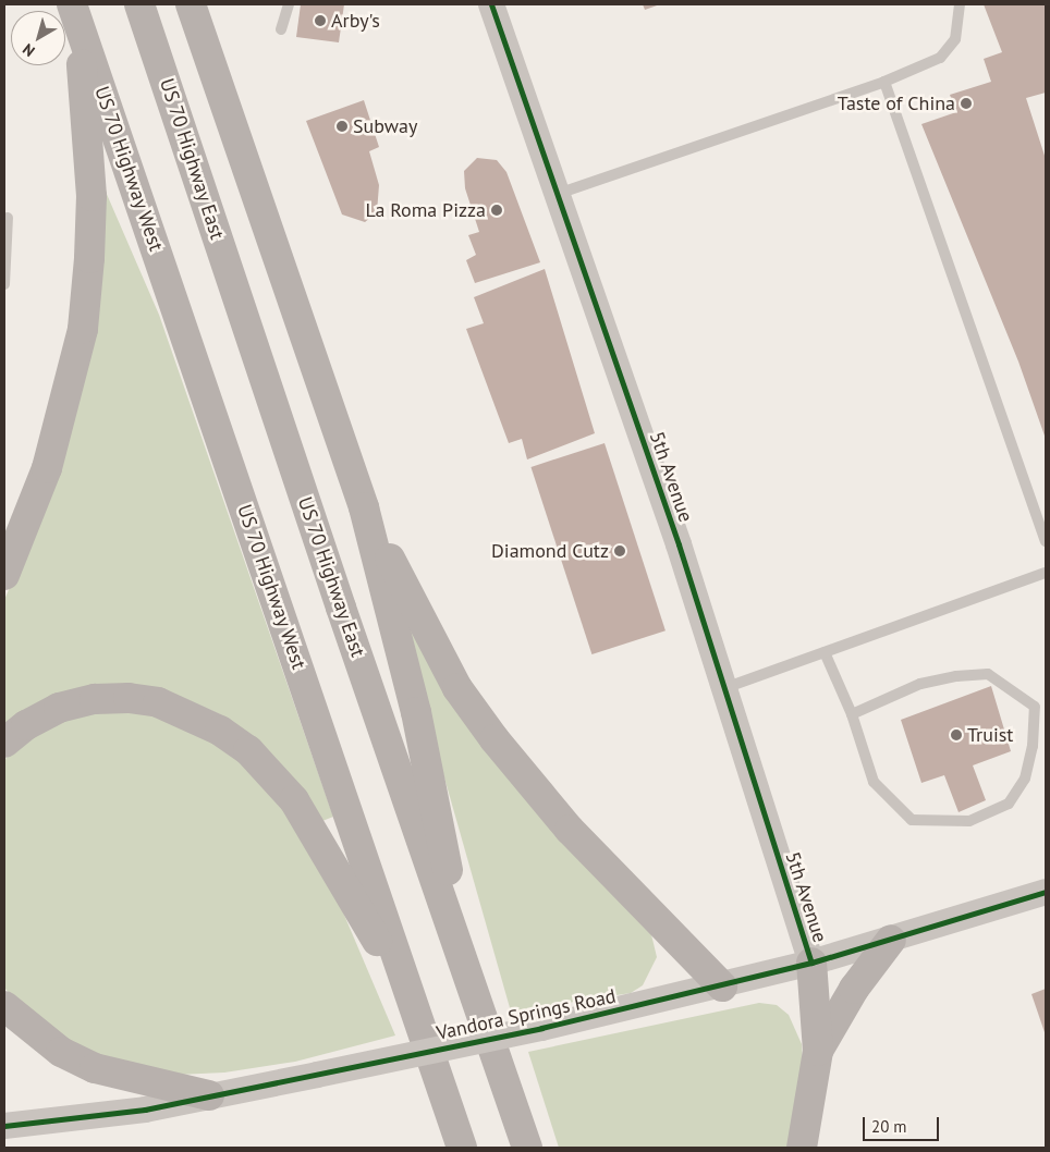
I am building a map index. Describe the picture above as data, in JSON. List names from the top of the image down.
{
  "streets": {
    "main road": ["US 70 Highway East", "US 70 Highway West"],
    "street": ["5th Avenue", "Vandora Springs Road"]
  },
  "crossings": [
    ["5th Avenue", "Vandora Springs Road"]
  ],
  "places": [
    "Arby's",
    "Taste of China",
    "Subway",
    "La Roma Pizza",
    "Diamond Cutz",
    "Truist"
  ],
  "scale_bar": "20 m",
  "north": "bottom left"
}
